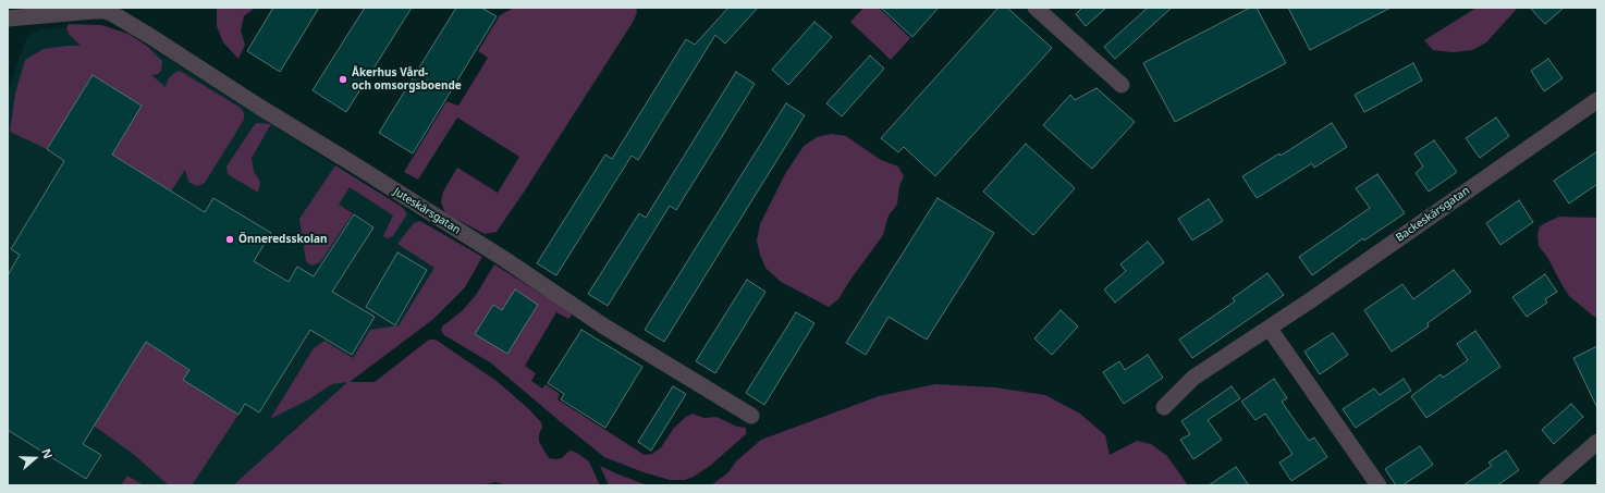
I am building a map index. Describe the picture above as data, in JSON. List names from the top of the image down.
{
  "streets": {
    "street": ["Juteskärsgatan", "Backeskärsgatan"]
  },
  "places": ["Åkerhus Vård- och omsorgsboende", "Önneredsskolan"],
  "north": "right"
}
